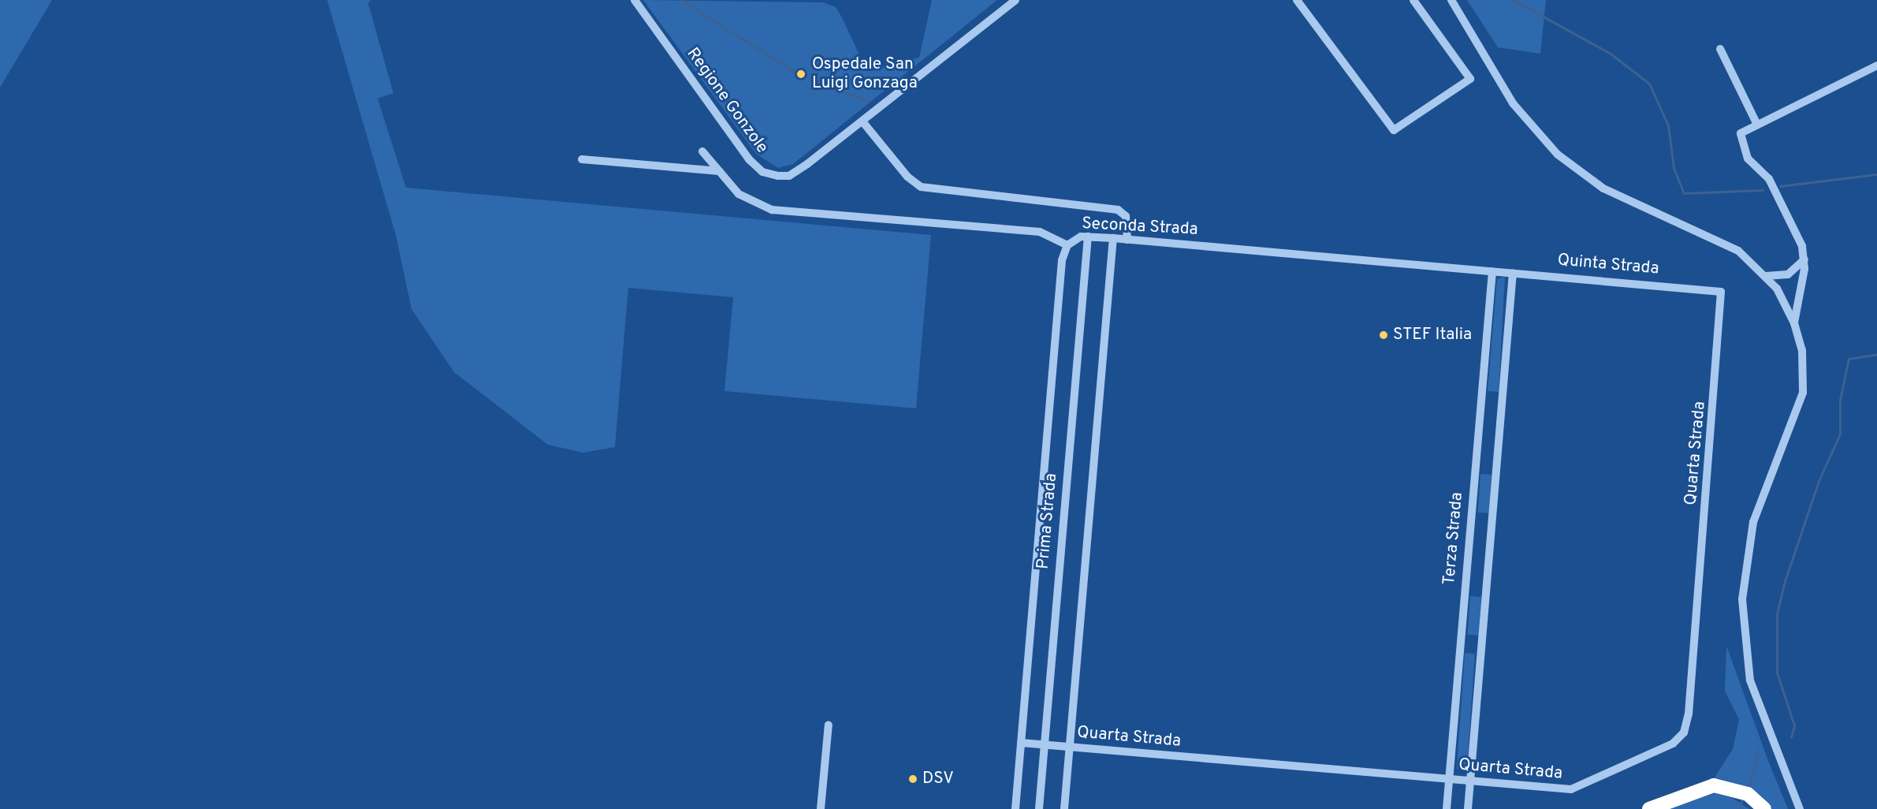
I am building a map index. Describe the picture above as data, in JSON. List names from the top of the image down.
{
  "streets": {
    "street": [
      "Regione Gonzole",
      "Seconda Strada",
      "Quinta Strada",
      "Quarta Strada",
      "Prima Strada",
      "Terza Strada"
    ]
  },
  "crossings": [
    ["Seconda Strada", "Quinta Strada"],
    ["Seconda Strada", "Prima Strada"],
    ["Seconda Strada", "Terza Strada"],
    ["Quinta Strada", "Quarta Strada"],
    ["Quinta Strada", "Terza Strada"],
    ["Quarta Strada", "Prima Strada"],
    ["Quarta Strada", "Terza Strada"]
  ],
  "places": ["Ospedale San Luigi Gonzaga", "STEF Italia", "DSV"]
}
